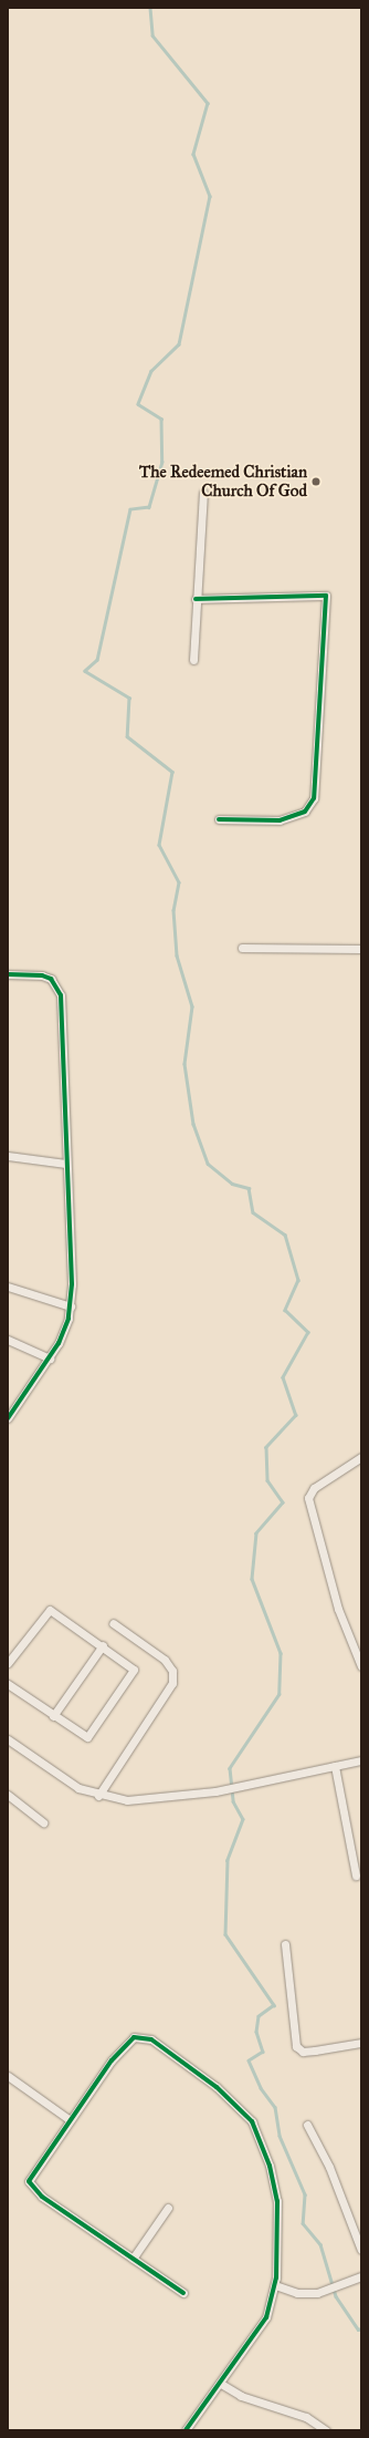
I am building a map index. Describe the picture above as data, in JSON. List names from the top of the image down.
{
  "places": ["The Redeemed Christian Church Of God"]
}
